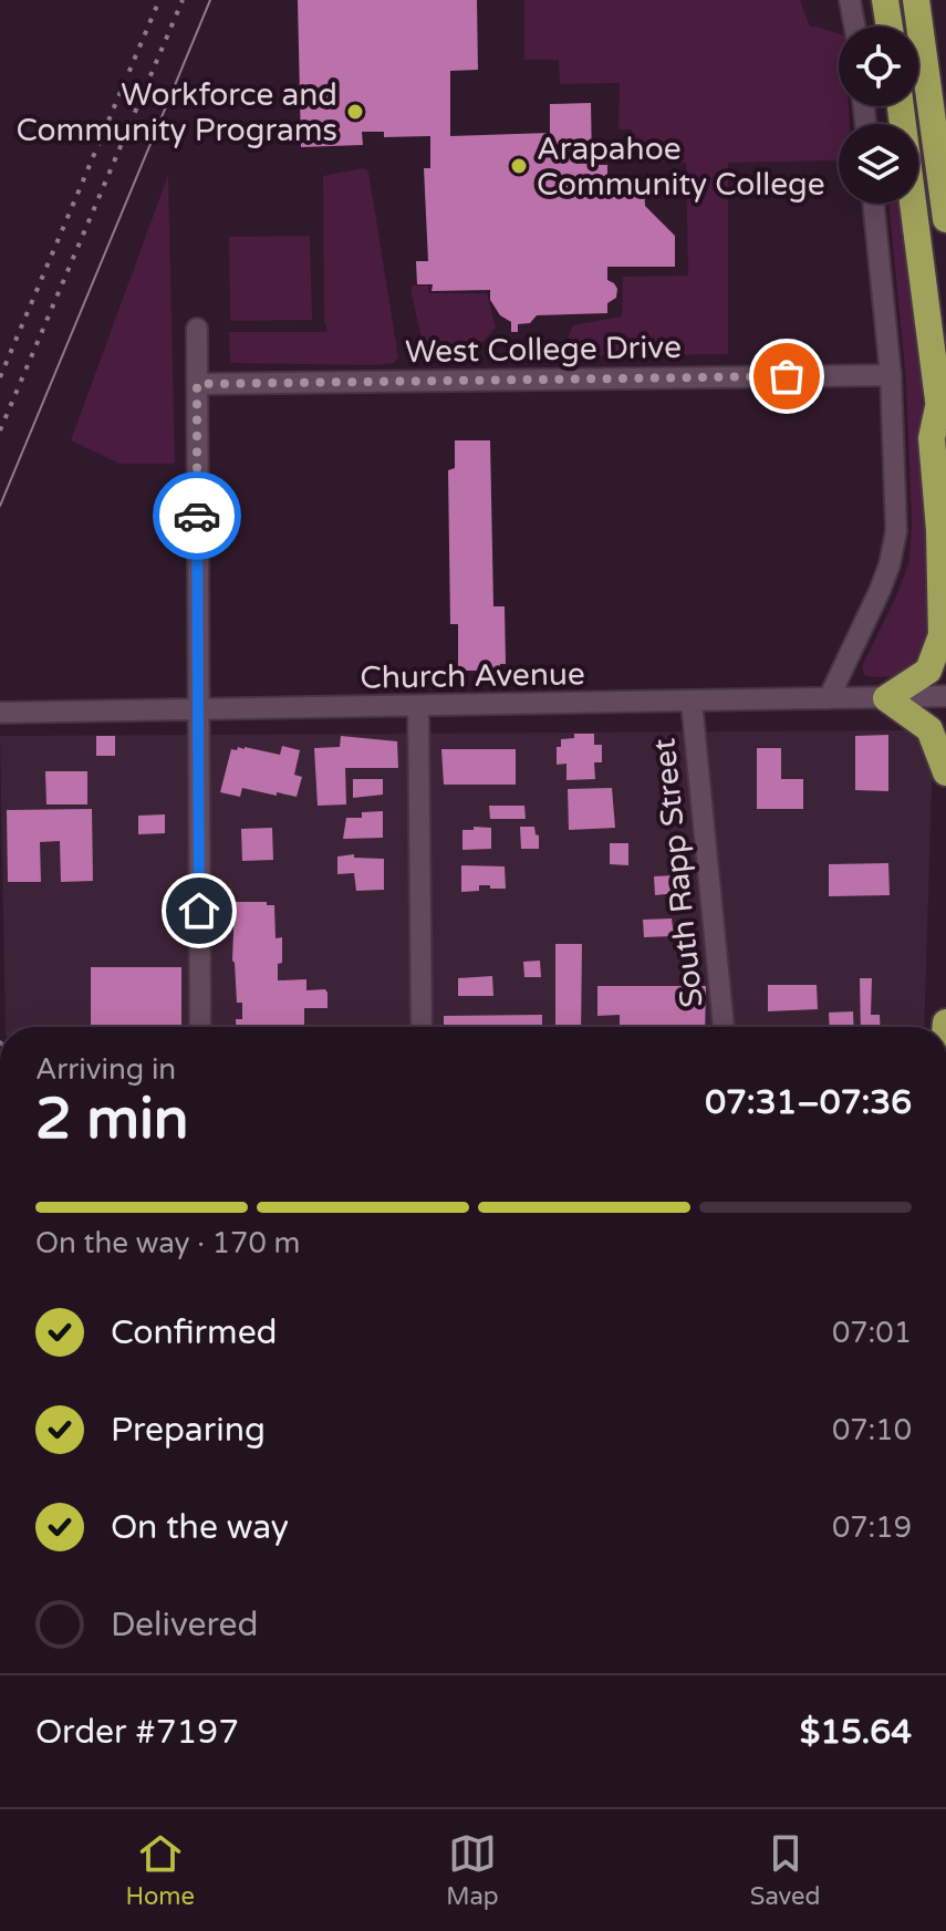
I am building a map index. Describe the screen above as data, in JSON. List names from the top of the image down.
{
  "streets": {
    "street": ["West College Drive", "Church Avenue", "South Rapp Street"]
  },
  "crossings": [
    ["Church Avenue", "South Rapp Street"]
  ],
  "places": ["Workforce and Community Programs", "Arapahoe Community College"],
  "page": {
    "heading": ["2 min", "Arriving in", "07:31–07:36"],
    "panel": ["Order #7197", "$15.64"],
    "bar": "On the way · 170 m",
    "list": [
      ["Confirmed", "07:01"],
      ["Preparing", "07:10"],
      ["On the way", "07:19"],
      "Delivered"
    ],
    "tabs": ["Home", "Map", "Saved"]
  }
}
